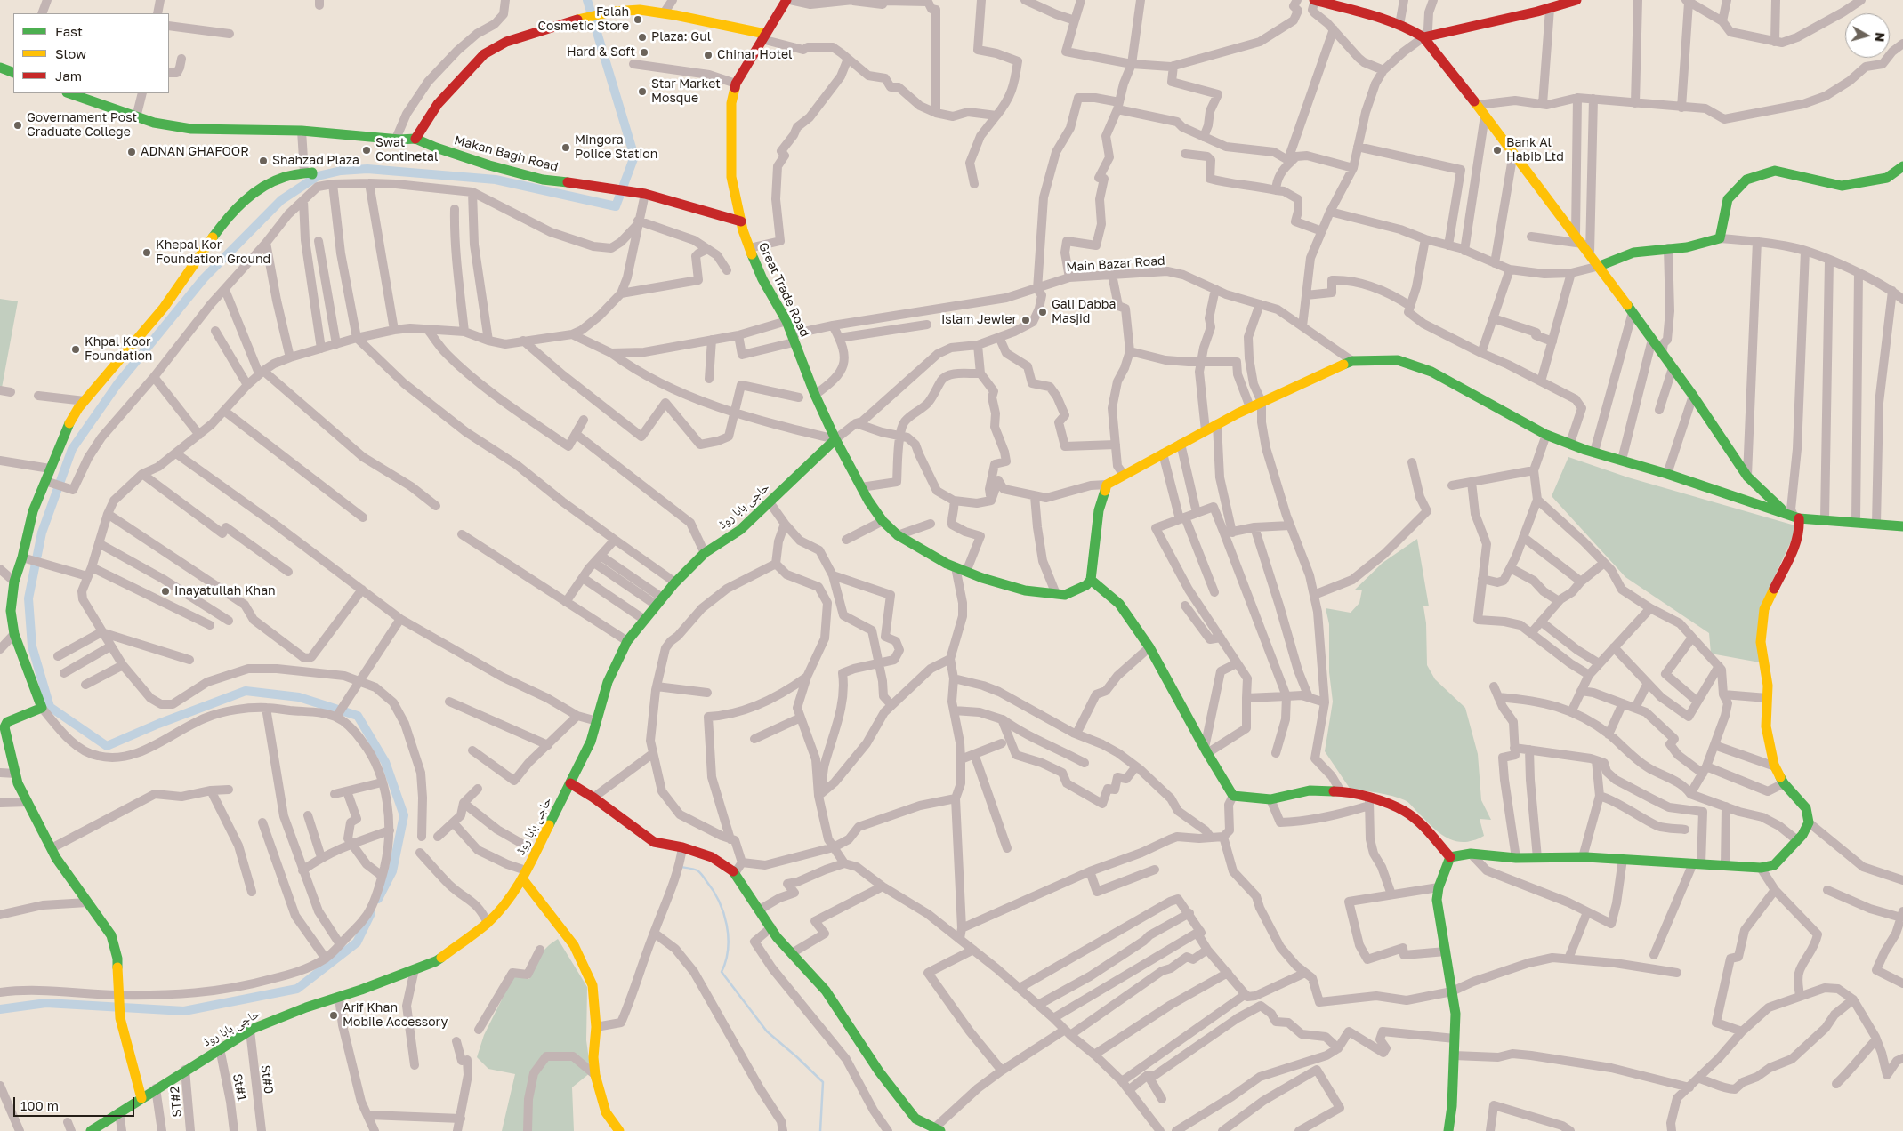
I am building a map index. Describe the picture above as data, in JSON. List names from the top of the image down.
{
  "streets": {
    "main road": ["Makan Bagh Road", "Great Trade Road", "حاجی بابا روڈ"],
    "street": [
      "Main Bazar Road",
      "St#0",
      "St#1",
      "ST#2"
    ]
  },
  "crossings": [
    ["Makan Bagh Road", "Great Trade Road"],
    ["Main Bazar Road", "Great Trade Road"],
    ["Great Trade Road", "حاجی بابا روڈ"],
    ["حاجی بابا روڈ", "St#0"],
    ["حاجی بابا روڈ", "St#1"],
    ["حاجی بابا روڈ", "ST#2"]
  ],
  "places": [
    "Falah Cosmetic Store",
    "Plaza: Gul",
    "Hard & Soft",
    "Chinar Hotel",
    "Star Market Mosque",
    "Governament Post Graduate College",
    "Mingora Police Station",
    "Swat Continetal",
    "Bank Al Habib Ltd",
    "ADNAN GHAFOOR",
    "Shahzad Plaza",
    "Khepal Kor Foundation Ground",
    "Gali Dabba Masjid",
    "Islam Jewler",
    "Khpal Koor Foundation",
    "Inayatullah Khan",
    "Arif Khan Mobile Accessory"
  ],
  "legend": ["Fast", "Slow", "Jam"],
  "scale_bar": "100 m",
  "north": "right"
}
